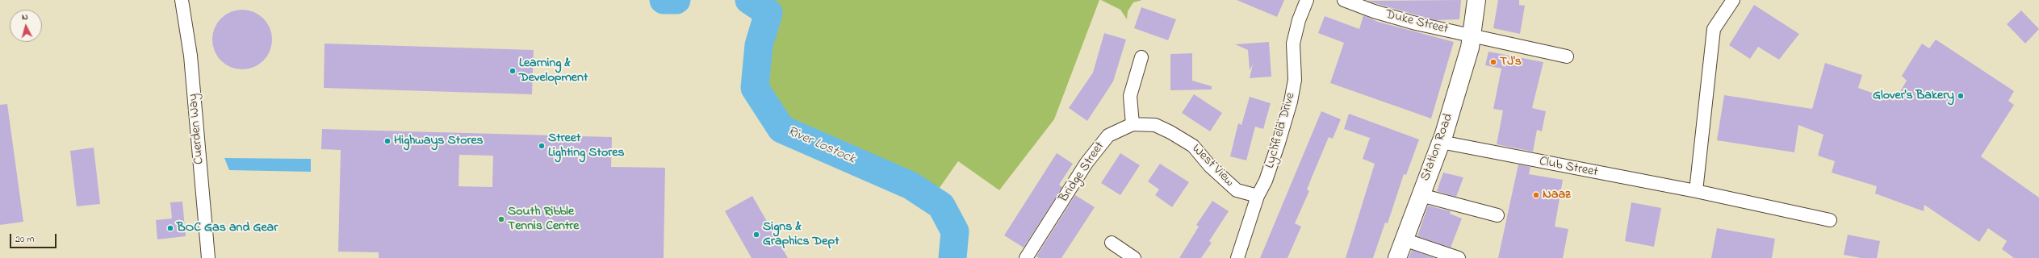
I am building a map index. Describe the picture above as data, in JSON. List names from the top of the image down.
{
  "streets": {
    "main road": ["Station Road"],
    "street": [
      "Duke Street",
      "Cuerden Way",
      "Lychfield Drive",
      "West View",
      "Club Street",
      "Bridge Street"
    ]
  },
  "crossings": [
    ["Duke Street", "Station Road"],
    ["Lychfield Drive", "West View"],
    ["Station Road", "Club Street"],
    ["West View", "Bridge Street"]
  ],
  "water": ["River Lostock"],
  "places": [
    "TJ's",
    "Learning & Development",
    "Glover's Bakery",
    "Highways Stores",
    "Street Lighting Stores",
    "Naaz",
    "South Ribble Tennis Centre",
    "BOC Gas and Gear",
    "Signs & Graphics Dept"
  ],
  "scale_bar": "20 m",
  "north": "top"
}
